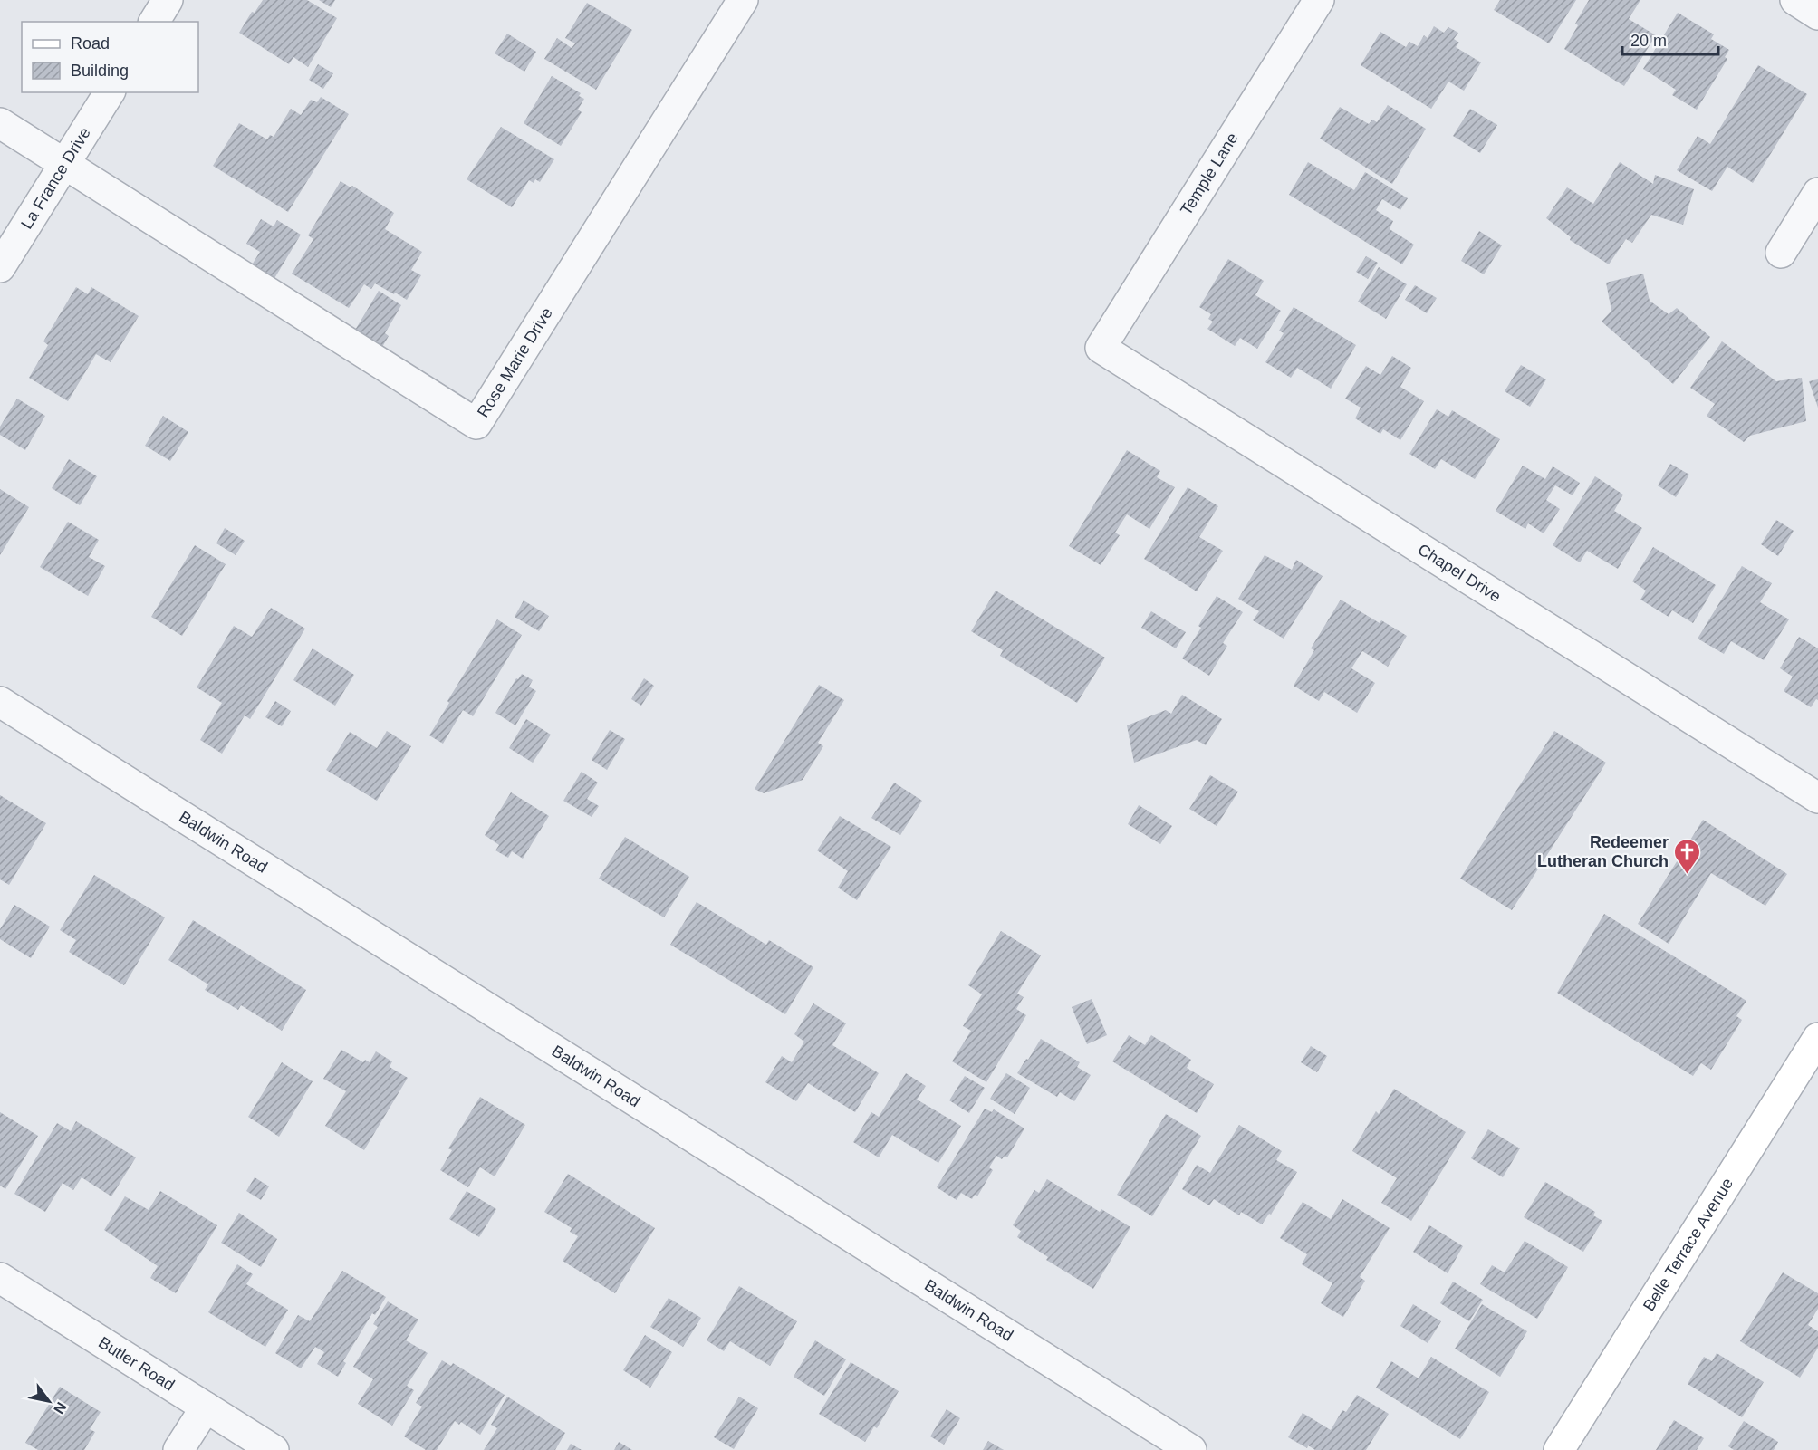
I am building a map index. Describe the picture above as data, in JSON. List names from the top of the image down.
{
  "streets": {
    "street": [
      "Temple Lane",
      "La France Drive",
      "Rose Marie Drive",
      "Chapel Drive",
      "Baldwin Road",
      "Belle Terrace Avenue",
      "Butler Road"
    ]
  },
  "crossings": [
    ["Temple Lane", "Chapel Drive"],
    ["La France Drive", "Rose Marie Drive"]
  ],
  "places": {
    "church": ["Redeemer Lutheran Church"]
  },
  "legend": ["Road", "Building"],
  "scale_bar": "20 m",
  "north": "bottom right"
}
